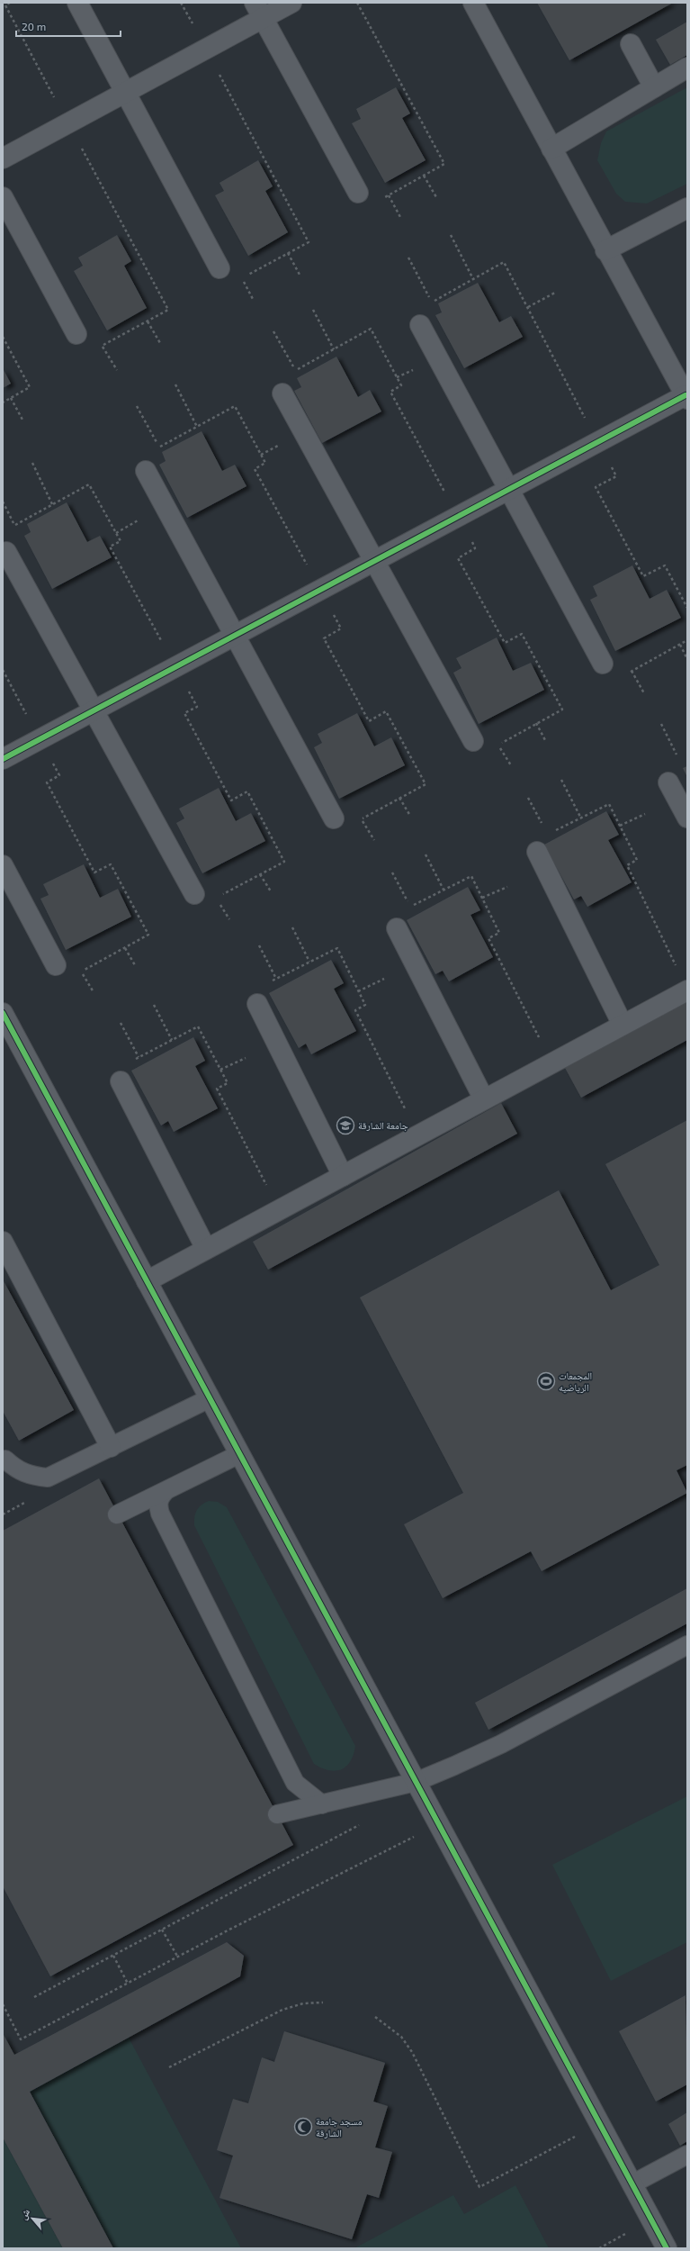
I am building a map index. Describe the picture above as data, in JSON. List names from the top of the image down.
{
  "places": {
    "school or university": ["جامعة الشارقة"],
    "sports": ["المجمعات الرياضيه"],
    "mosque": ["مسجد جامعة الشارقة"]
  },
  "scale_bar": "20 m",
  "north": "top left"
}
